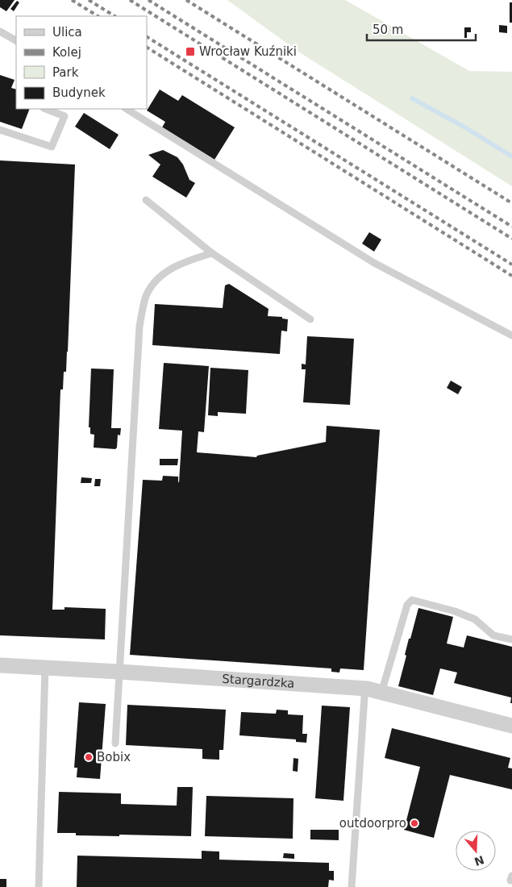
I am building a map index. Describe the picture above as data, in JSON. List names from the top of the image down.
{
  "streets": {
    "street": ["Stargardzka"]
  },
  "places": {
    "transit": ["Wrocław Kuźniki"],
    "other": ["Bobix", "outdoorpro"]
  },
  "legend": [
    "Ulica",
    "Kolej",
    "Park",
    "Budynek"
  ],
  "scale_bar": "50 m",
  "north": "bottom"
}
